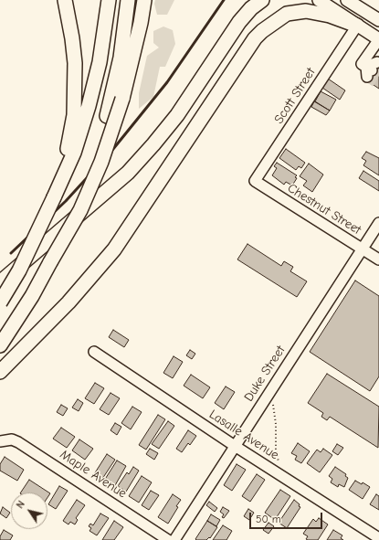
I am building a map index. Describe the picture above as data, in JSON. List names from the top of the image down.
{
  "streets": {
    "street": [
      "Scott Street",
      "Chestnut Street",
      "Duke Street",
      "Lasalle Avenue",
      "Maple Avenue"
    ]
  },
  "crossings": [
    ["Scott Street", "Chestnut Street"],
    ["Chestnut Street", "Duke Street"],
    ["Duke Street", "Lasalle Avenue"]
  ],
  "scale_bar": "50 m",
  "north": "top left"
}
